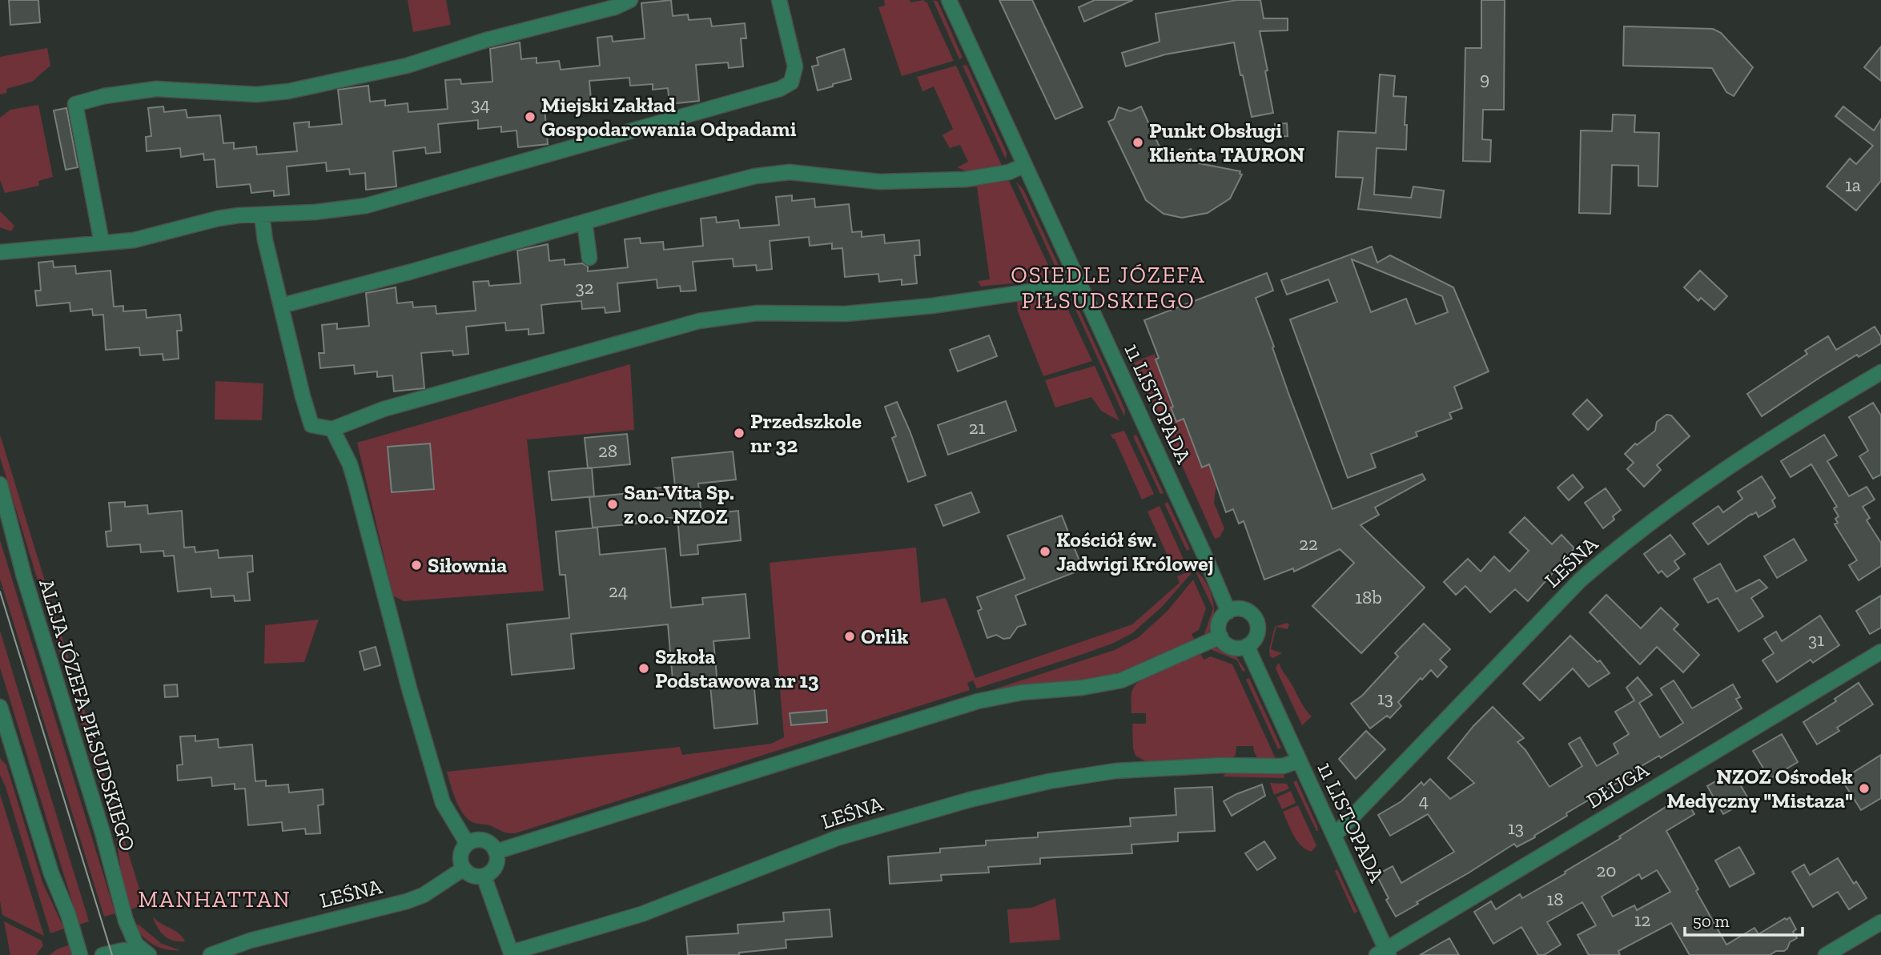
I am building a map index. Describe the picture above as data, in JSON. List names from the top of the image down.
{
  "streets": {
    "street": [
      "11 LISTOPADA",
      "LEŚNA",
      "ALEJA JÓZEFA PIŁSUDSKIEGO",
      "DŁUGA"
    ]
  },
  "crossings": [
    ["11 LISTOPADA", "LEŚNA"],
    ["11 LISTOPADA", "DŁUGA"]
  ],
  "districts": ["OSIEDLE JÓZEFA PIŁSUDSKIEGO", "MANHATTAN"],
  "places": [
    "Miejski Zakład Gospodarowania Odpadami",
    "Punkt Obsługi Klienta TAURON",
    "Przedszkole nr 32",
    "San-Vita Sp. z o.o. NZOZ",
    "Kościół św. Jadwigi Królowej",
    "Siłownia",
    "Orlik",
    "Szkoła Podstawowa nr 13",
    "NZOZ Ośrodek Medyczny \"Mistaza\""
  ],
  "house_numbers": [
    "9",
    "34",
    "1a",
    "32",
    "21",
    "28",
    "22",
    "24",
    "18b",
    "31",
    "13",
    "4",
    "13",
    "20",
    "18",
    "12"
  ],
  "scale_bar": "50 m"
}
